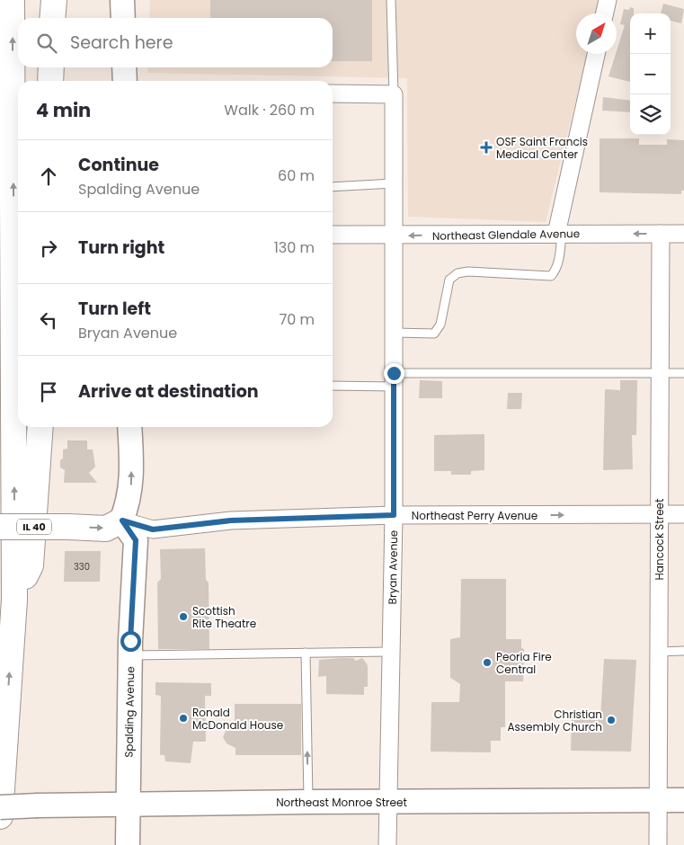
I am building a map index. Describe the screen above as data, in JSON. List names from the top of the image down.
{
  "streets": {
    "main road": ["IL 40"],
    "street": [
      "Northeast Glendale Avenue",
      "Northeast Perry Avenue",
      "Hancock Street",
      "Bryan Avenue",
      "Spalding Avenue",
      "Northeast Monroe Street"
    ]
  },
  "crossings": [
    ["Northeast Glendale Avenue", "Hancock Street"],
    ["Northeast Glendale Avenue", "Bryan Avenue"],
    ["Northeast Perry Avenue", "IL 40"],
    ["Northeast Perry Avenue", "Hancock Street"],
    ["Northeast Perry Avenue", "Bryan Avenue"],
    ["Northeast Perry Avenue", "Spalding Avenue"],
    ["IL 40", "Spalding Avenue"],
    ["Hancock Street", "Northeast Monroe Street"],
    ["Bryan Avenue", "Northeast Monroe Street"],
    ["Spalding Avenue", "Northeast Monroe Street"]
  ],
  "one_way": ["Northeast Glendale Avenue", "Northeast Perry Avenue"],
  "places": {
    "health": ["OSF Saint Francis Medical Center"],
    "other": [
      "Scottish Rite Theatre",
      "Peoria Fire Central",
      "Ronald McDonald House",
      "Christian Assembly Church"
    ]
  },
  "house_numbers": ["330"],
  "north": "top right",
  "page": {
    "map_buttons": ["+", "−"],
    "search": "Search here",
    "heading": ["4 min", "Walk · 260 m"],
    "list": [
      ["Continue", "Spalding Avenue", "60 m"],
      ["Turn right", "130 m"],
      ["Turn left", "Bryan Avenue", "70 m"],
      "Arrive at destination"
    ]
  }
}
